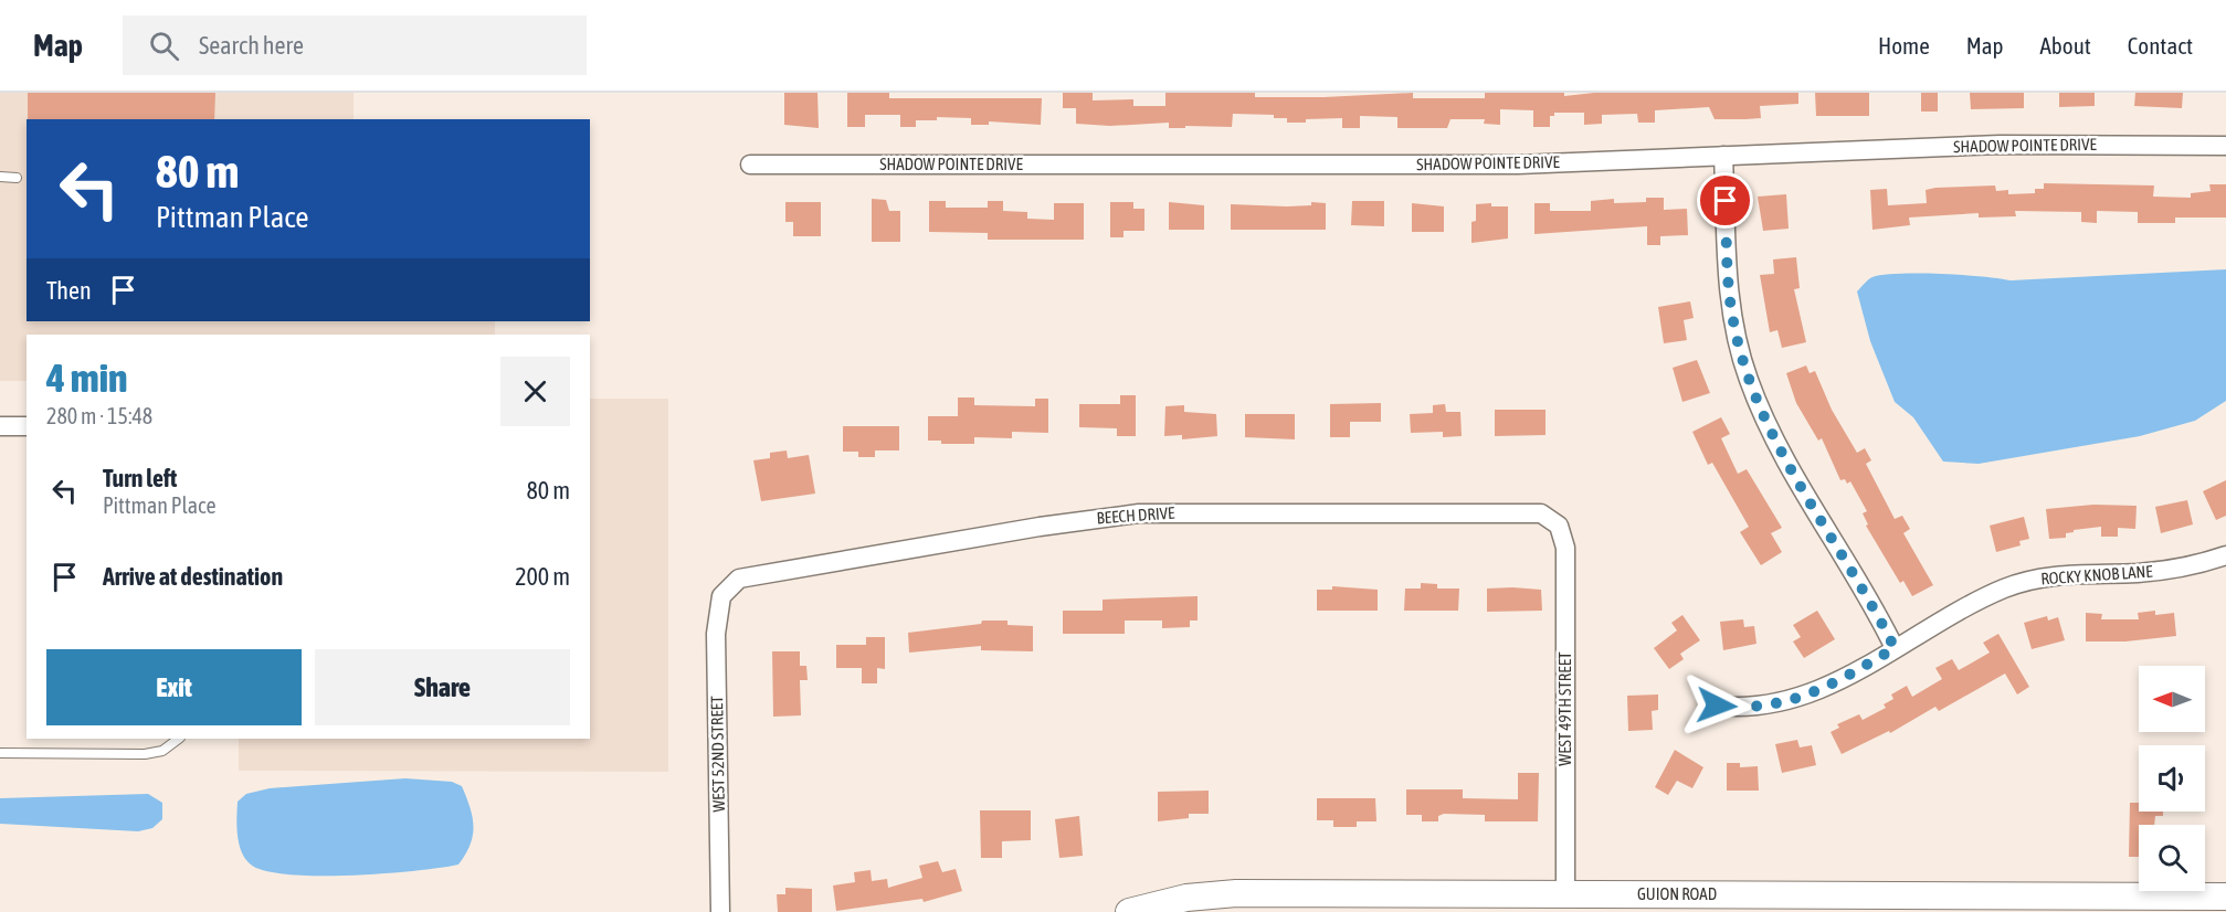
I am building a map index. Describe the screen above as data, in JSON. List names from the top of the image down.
{
  "streets": {
    "street": [
      "SHADOW POINTE DRIVE",
      "BEECH DRIVE",
      "ROCKY KNOB LANE",
      "WEST 49TH STREET",
      "WEST 52ND STREET",
      "GUION ROAD"
    ]
  },
  "crossings": [
    ["BEECH DRIVE", "WEST 49TH STREET"],
    ["BEECH DRIVE", "WEST 52ND STREET"],
    ["WEST 49TH STREET", "GUION ROAD"]
  ],
  "north": "left",
  "page": {
    "header": "Map",
    "search": "Search here",
    "nav": [
      "Home",
      "Map",
      "About",
      "Contact"
    ],
    "turn": ["80 m", "Pittman Place"],
    "then": "Then",
    "heading": ["4 min", "280 m · 15:48"],
    "list": [
      {
        "name": "Turn left",
        "note": "Pittman Place",
        "value": "80 m"
      },
      {
        "name": "Arrive at destination",
        "value": "200 m"
      }
    ],
    "buttons": ["Exit", "Share"]
  }
}
